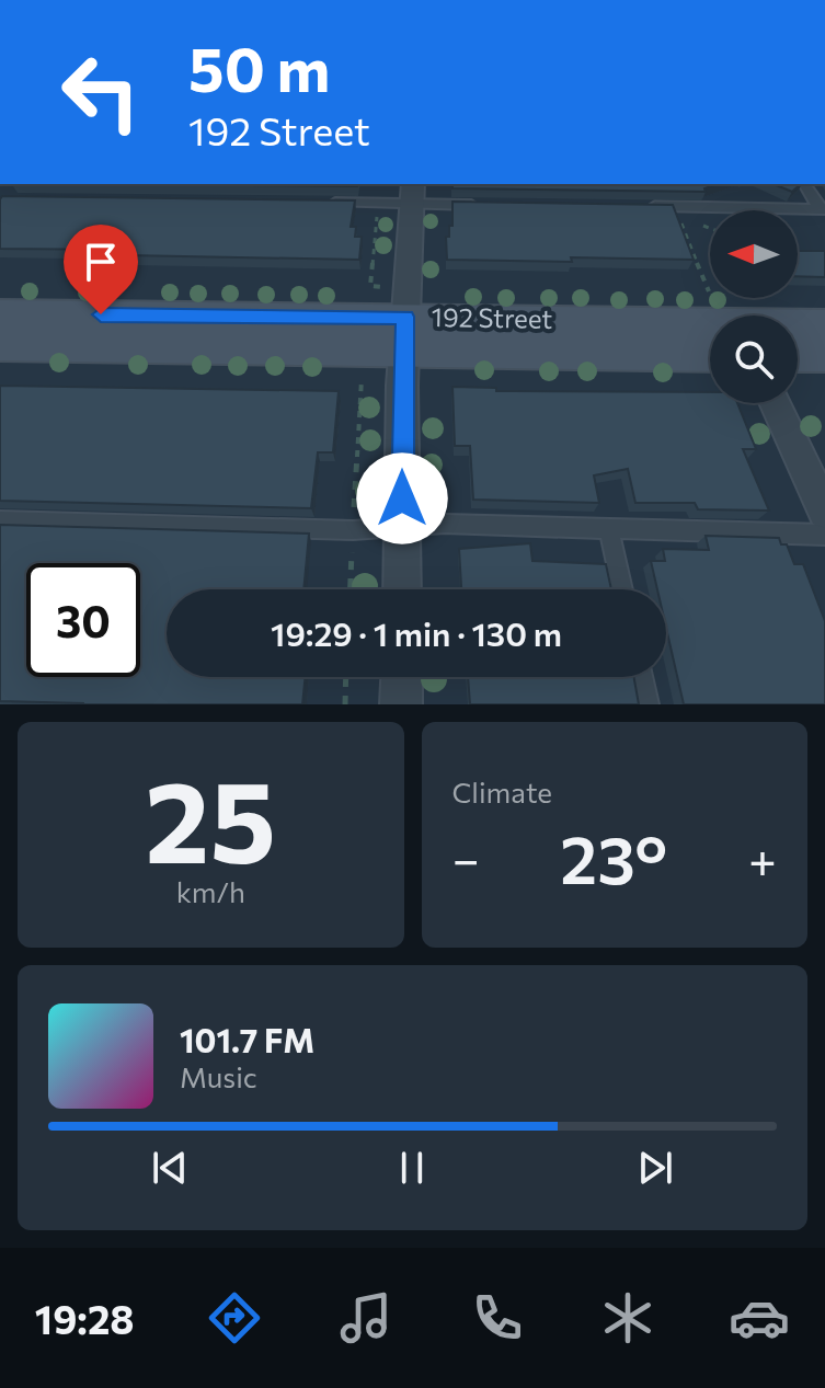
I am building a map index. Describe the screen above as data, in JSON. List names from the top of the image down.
{
  "streets": {
    "main road": ["192 Street"]
  },
  "north": "left",
  "page": {
    "turn": ["50 m", "192 Street"],
    "limit": "30",
    "trip": "19:29 · 1 min · 130 m",
    "tile": [
      ["25", "km/h"],
      "Climate"
    ],
    "heat": ["−", "23°", "+"],
    "song": ["101.7 FM", "Music"],
    "tabs": "19:28"
  }
}
